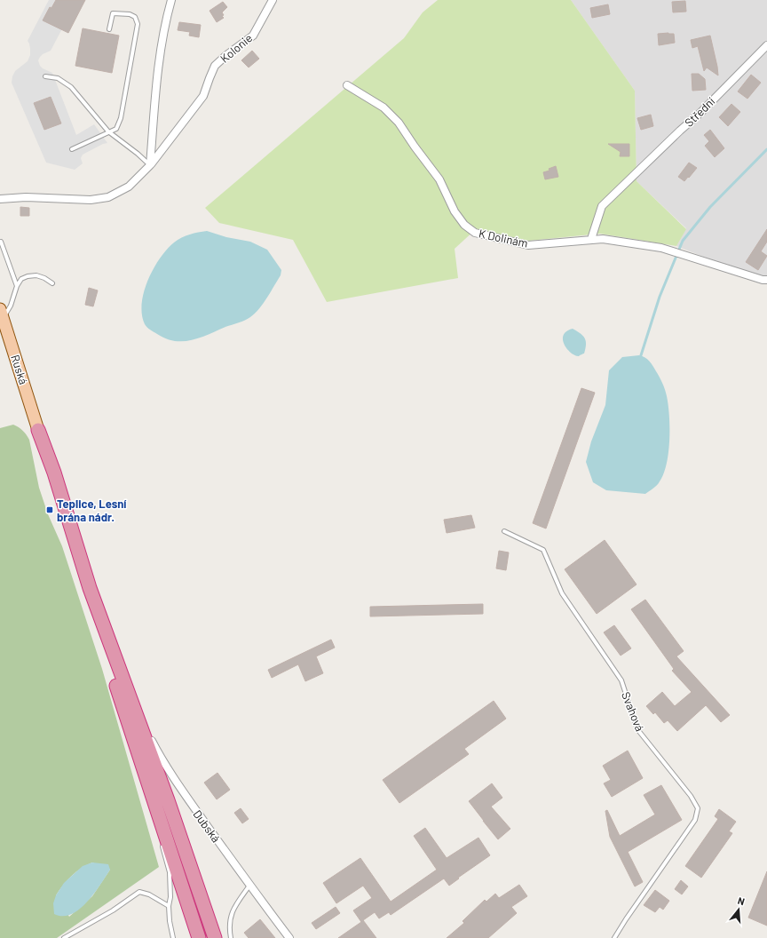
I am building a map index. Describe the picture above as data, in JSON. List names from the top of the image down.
{
  "streets": {
    "main road": ["Ruská"],
    "street": [
      "Kolonie",
      "Střední",
      "K Dolinám",
      "Dubská"
    ],
    "lane": ["Svahová"]
  },
  "crossings": [
    ["Střední", "K Dolinám"]
  ],
  "places": {
    "transit": ["Teplice, Lesní brána nádr."]
  },
  "north": "top"
}
